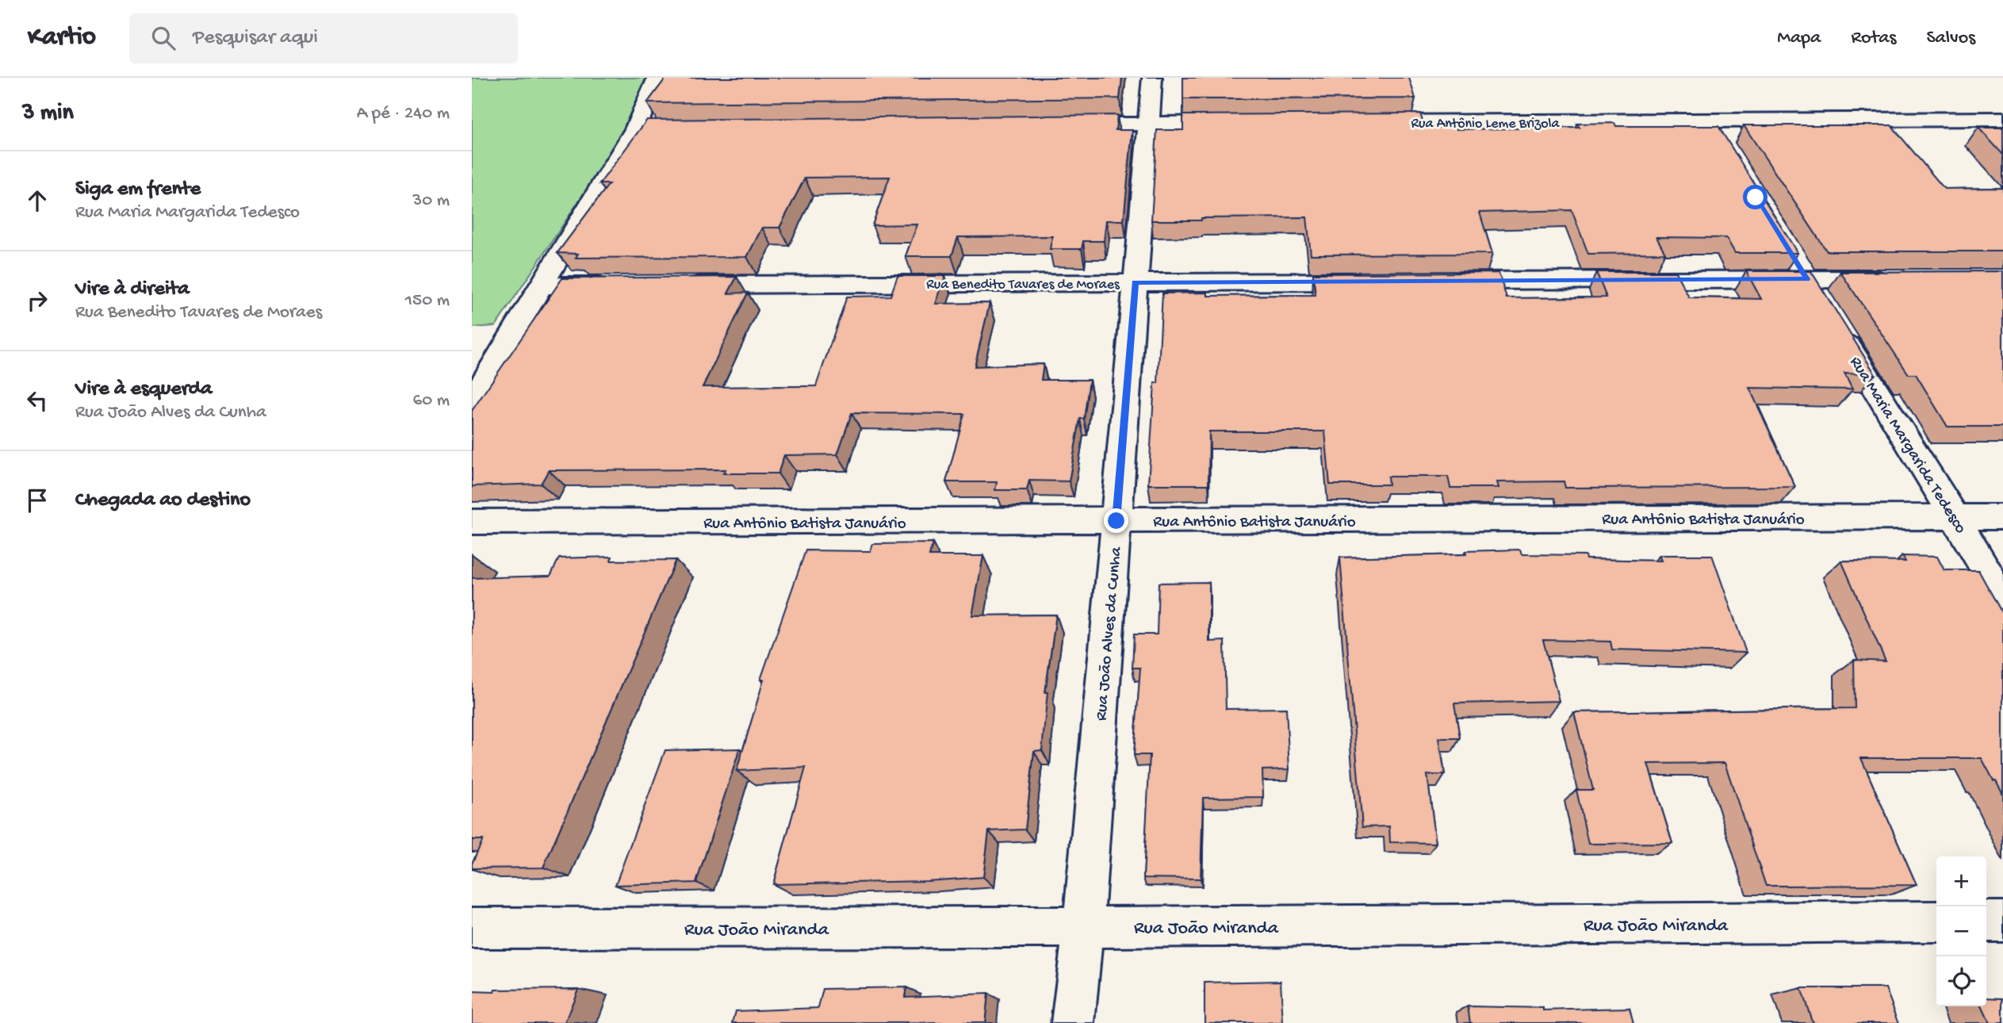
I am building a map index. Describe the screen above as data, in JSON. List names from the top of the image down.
{
  "streets": {
    "street": [
      "Rua Antônio Leme Brizola",
      "Rua Benedito Tavares de Moraes",
      "Rua Maria Margarida Tedesco",
      "Rua Antônio Batista Januário",
      "Rua João Alves da Cunha",
      "Rua João Miranda"
    ]
  },
  "crossings": [
    ["Rua Benedito Tavares de Moraes", "Rua João Alves da Cunha"],
    ["Rua Maria Margarida Tedesco", "Rua Antônio Batista Januário"],
    ["Rua Antônio Batista Januário", "Rua João Alves da Cunha"],
    ["Rua João Alves da Cunha", "Rua João Miranda"]
  ],
  "page": {
    "header": "Kartio",
    "search": "Pesquisar aqui",
    "nav": ["Mapa", "Rotas", "Salvos"],
    "heading": ["3 min", "A pé · 240 m"],
    "list": [
      ["Siga em frente", "Rua Maria Margarida Tedesco", "30 m"],
      ["Vire à direita", "Rua Benedito Tavares de Moraes", "150 m"],
      ["Vire à esquerda", "Rua João Alves da Cunha", "60 m"],
      "Chegada ao destino"
    ],
    "map_buttons": ["+", "−"]
  }
}
